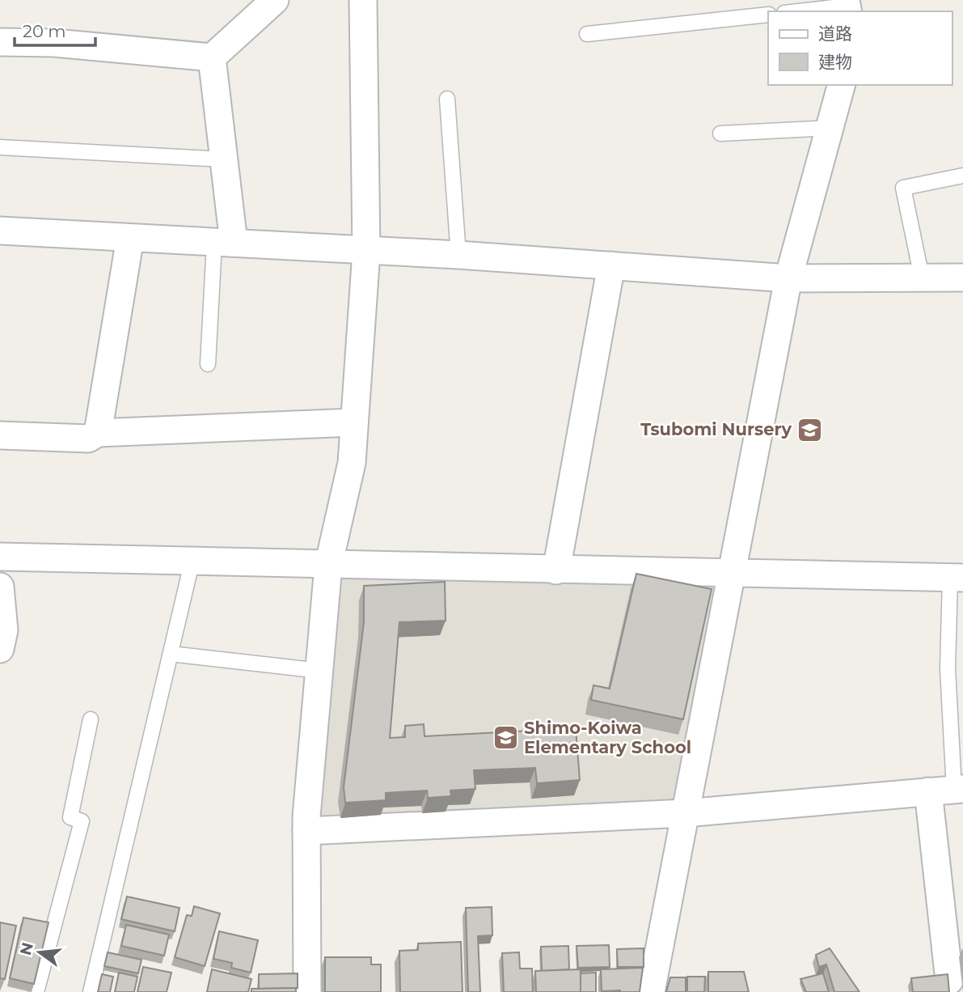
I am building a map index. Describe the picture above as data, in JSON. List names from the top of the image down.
{
  "places": {
    "school or university": ["Tsubomi Nursery", "Shimo-Koiwa Elementary School"]
  },
  "legend": ["道路", "建物"],
  "scale_bar": "20 m",
  "north": "left"
}
